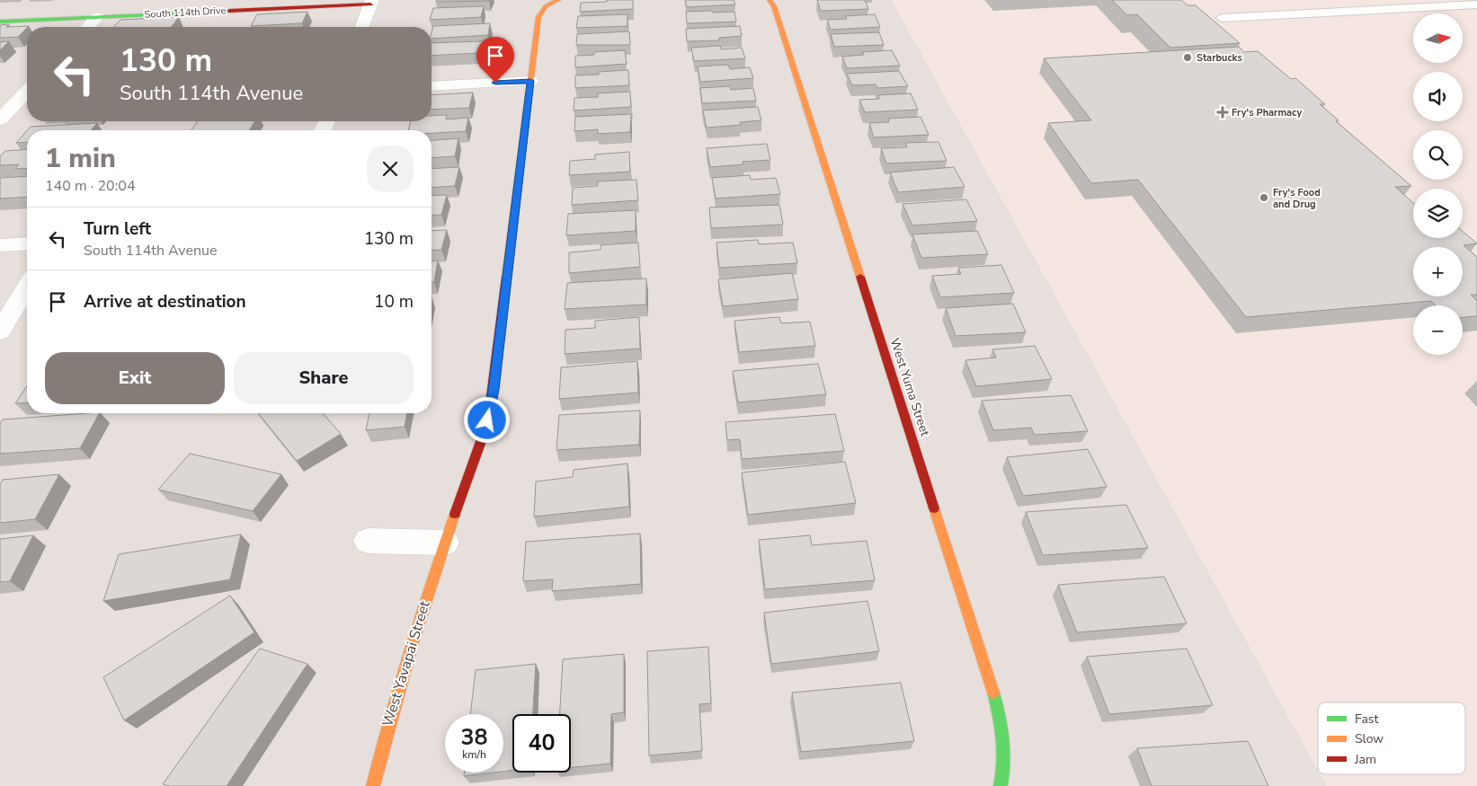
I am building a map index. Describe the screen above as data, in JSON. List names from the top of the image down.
{
  "streets": {
    "street": ["South 114th Drive", "West Yuma Street", "West Yavapai Street"]
  },
  "places": {
    "other": ["Starbucks", "Fry's Food and Drug"],
    "health": ["Fry's Pharmacy"]
  },
  "legend": ["Fast", "Slow", "Jam"],
  "north": "right",
  "page": {
    "map_buttons": ["+", "−"],
    "turn": ["130 m", "South 114th Avenue"],
    "heading": ["1 min", "140 m · 20:04"],
    "list": [
      {
        "name": "Turn left",
        "note": "South 114th Avenue",
        "value": "130 m"
      },
      {
        "name": "Arrive at destination",
        "value": "10 m"
      }
    ],
    "buttons": ["Exit", "Share"],
    "speed": "38 km/h",
    "limit": "40"
  }
}
